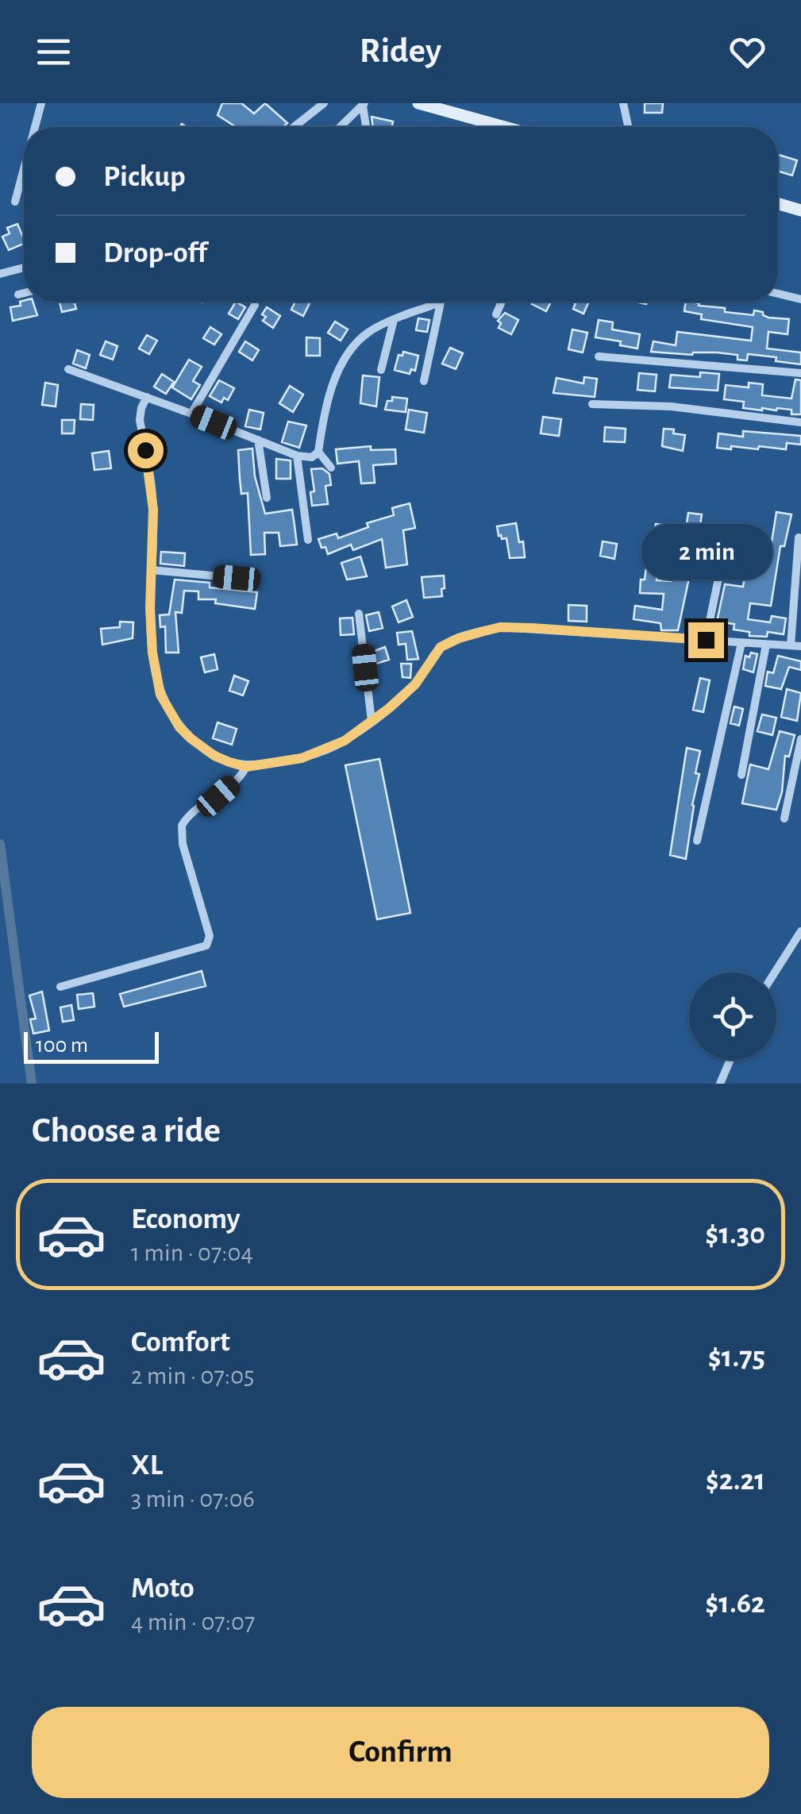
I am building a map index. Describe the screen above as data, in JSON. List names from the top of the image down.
{
  "scale_bar": "100 m",
  "page": {
    "header": "Ridey",
    "banner": ["Pickup", "Drop-off"],
    "bubble": "2 min",
    "scale": "100 m",
    "heading": "Choose a ride",
    "list": [
      {
        "name": "Economy",
        "note": "1 min · 07:04",
        "value": "$1.30"
      },
      {
        "name": "Comfort",
        "note": "2 min · 07:05",
        "value": "$1.75"
      },
      {
        "name": "XL",
        "note": "3 min · 07:06",
        "value": "$2.21"
      },
      {
        "name": "Moto",
        "note": "4 min · 07:07",
        "value": "$1.62"
      }
    ],
    "buttons": "Confirm"
  }
}
